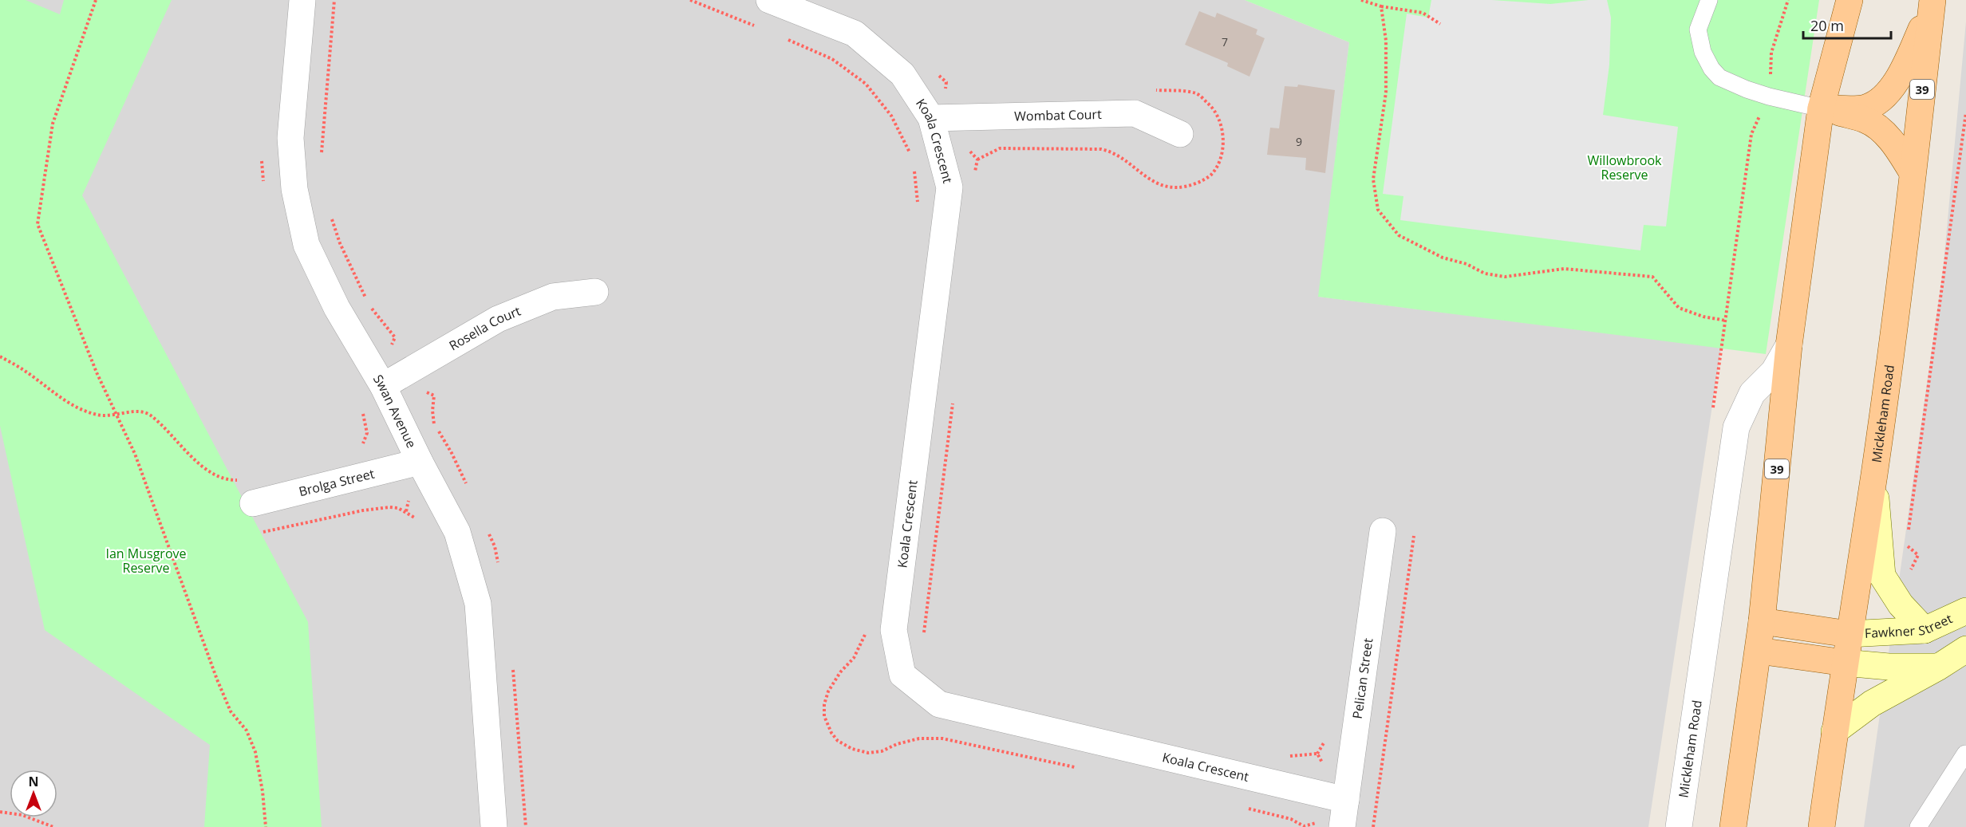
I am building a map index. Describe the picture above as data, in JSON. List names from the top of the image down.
{
  "streets": {
    "main road": ["39", "Mickleham Road"],
    "street": [
      "Wombat Court",
      "Koala Crescent",
      "Rosella Court",
      "Swan Avenue",
      "Brolga Street",
      "Fawkner Street",
      "Pelican Street"
    ]
  },
  "crossings": [
    ["Wombat Court", "Koala Crescent"],
    ["Koala Crescent", "Pelican Street"],
    ["Rosella Court", "Swan Avenue"],
    ["Swan Avenue", "Brolga Street"],
    ["Mickleham Road", "Fawkner Street"]
  ],
  "parks": ["Willowbrook Reserve", "Ian Musgrove Reserve"],
  "house_numbers": ["7", "9"],
  "scale_bar": "20 m",
  "north": "top"
}
